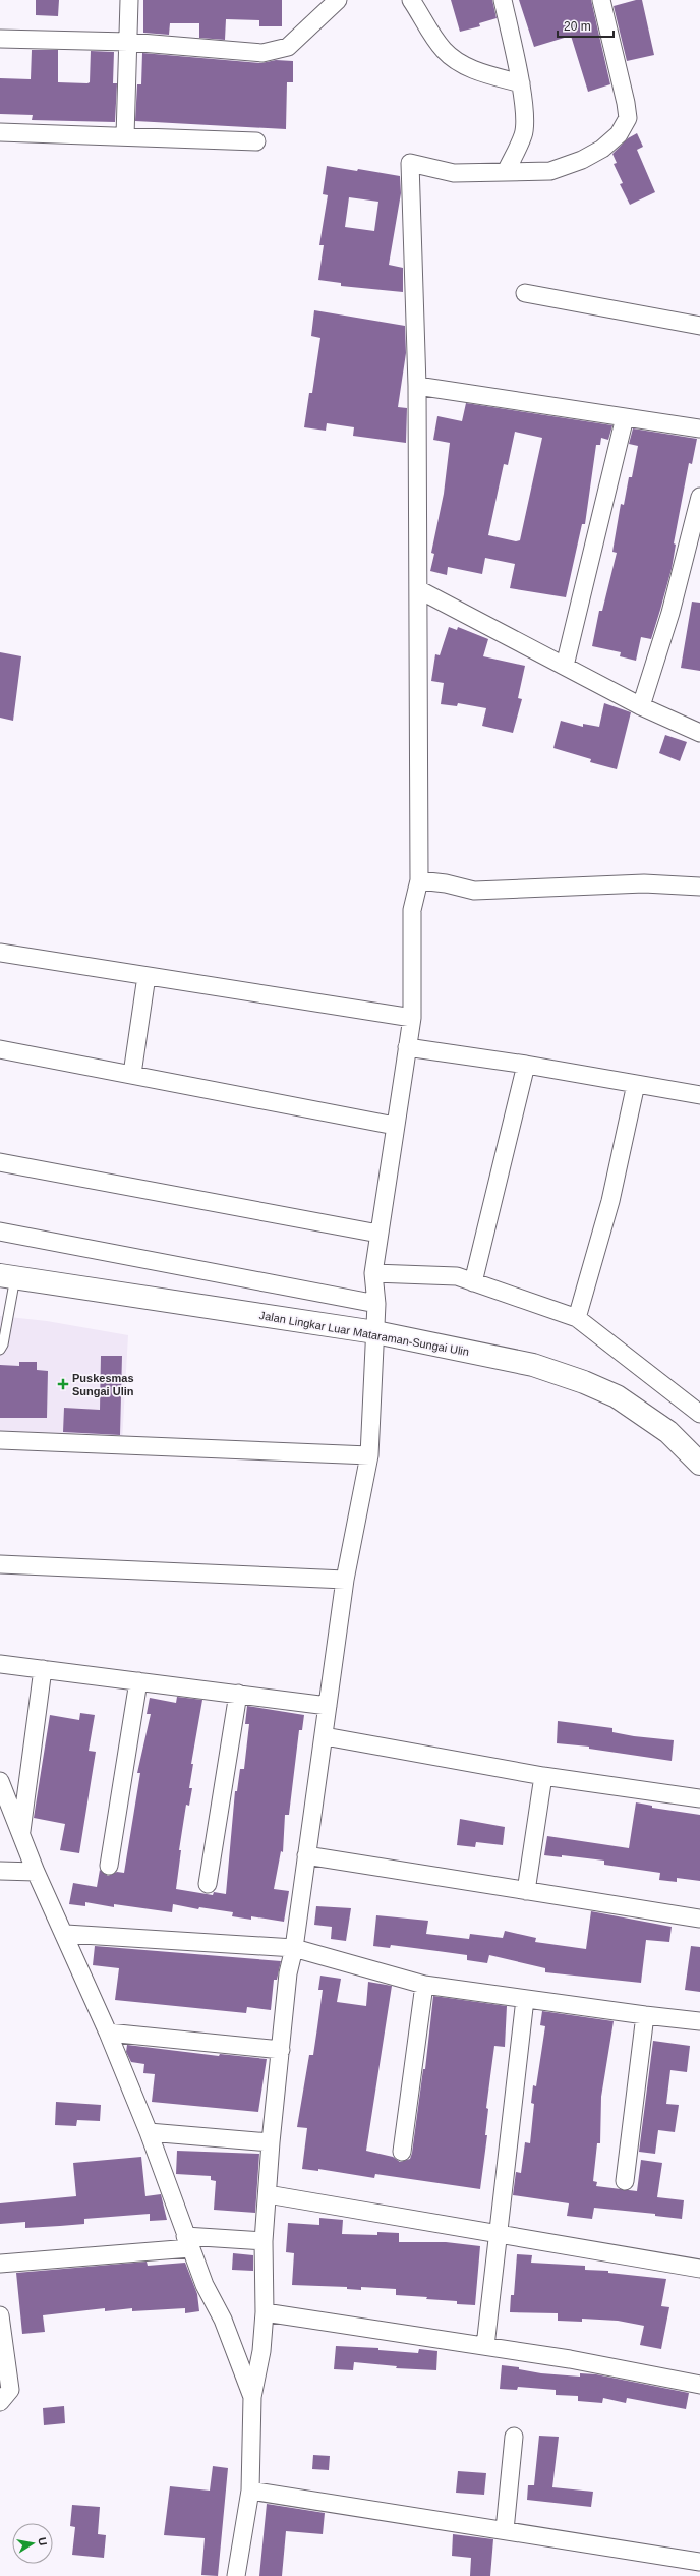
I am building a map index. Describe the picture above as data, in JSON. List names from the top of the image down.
{
  "streets": {
    "main road": ["Jalan Lingkar Luar Mataraman-Sungai Ulin"]
  },
  "places": {
    "health": ["Puskesmas Sungai Ulin"]
  },
  "scale_bar": "20 m",
  "north": "right"
}
